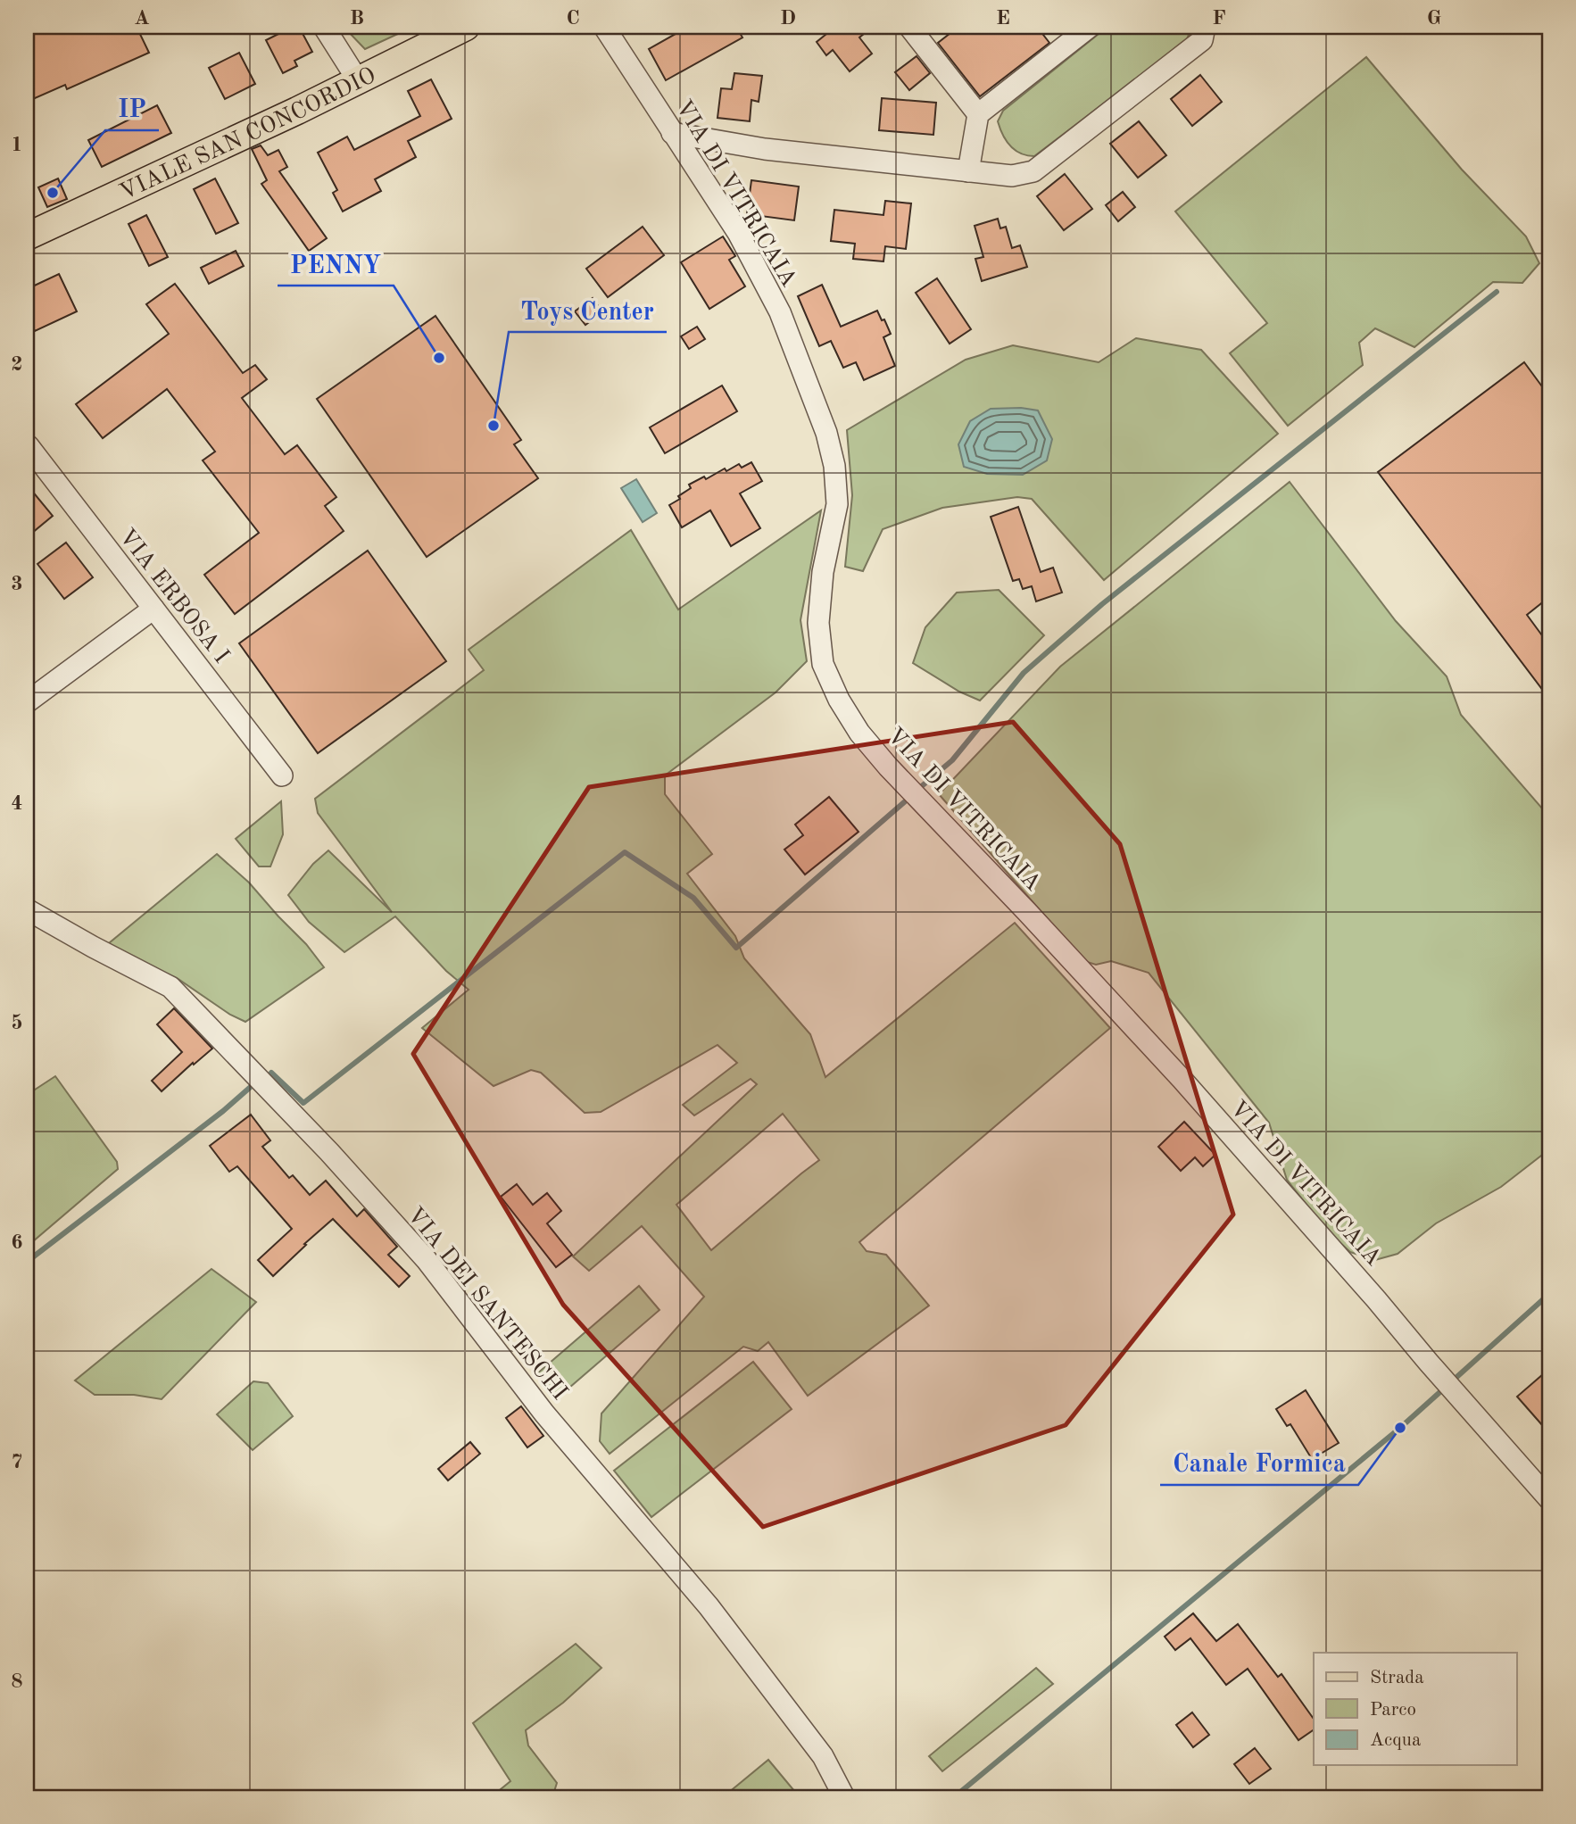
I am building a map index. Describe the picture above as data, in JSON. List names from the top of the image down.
{
  "streets": {
    "main road": ["VIALE SAN CONCORDIO"],
    "street": ["VIA DI VITRICAIA", "VIA ERBOSA I", "VIA DEI SANTESCHI"]
  },
  "places": [
    "IP",
    "PENNY",
    "Toys Center",
    "Canale Formica"
  ],
  "legend": ["Strada", "Parco", "Acqua"],
  "grid": {
    "columns": [
      "A",
      "B",
      "C",
      "D",
      "E",
      "F",
      "G"
    ],
    "rows": [
      "1",
      "2",
      "3",
      "4",
      "5",
      "6",
      "7",
      "8"
    ]
  }
}
